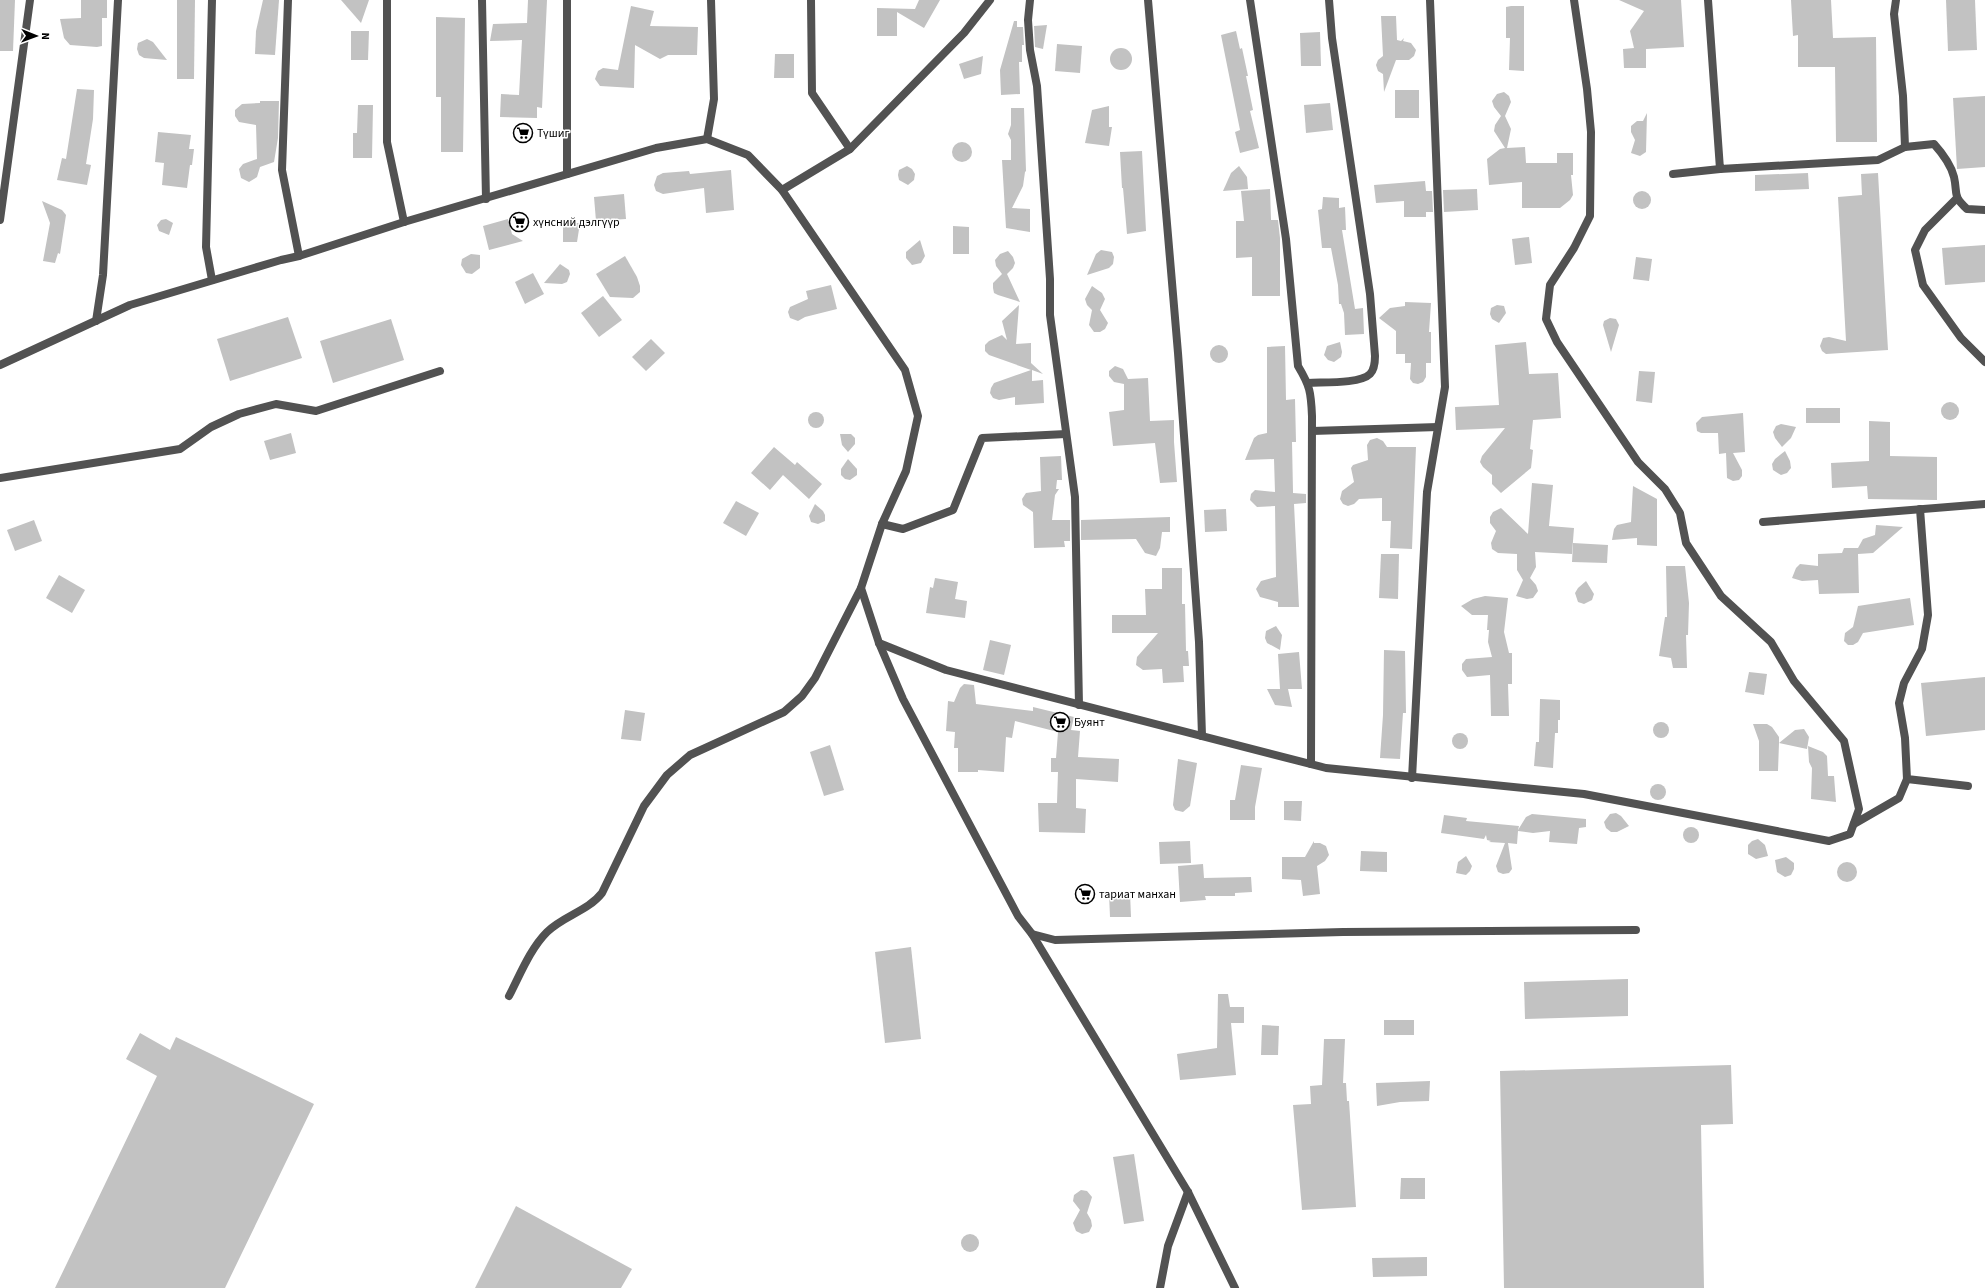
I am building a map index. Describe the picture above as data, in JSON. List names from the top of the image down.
{
  "places": {
    "supermarket": [
      "Түшиг",
      "хүнсний дэлгүүр",
      "Буянт",
      "тариат манхан"
    ]
  },
  "north": "right"
}
